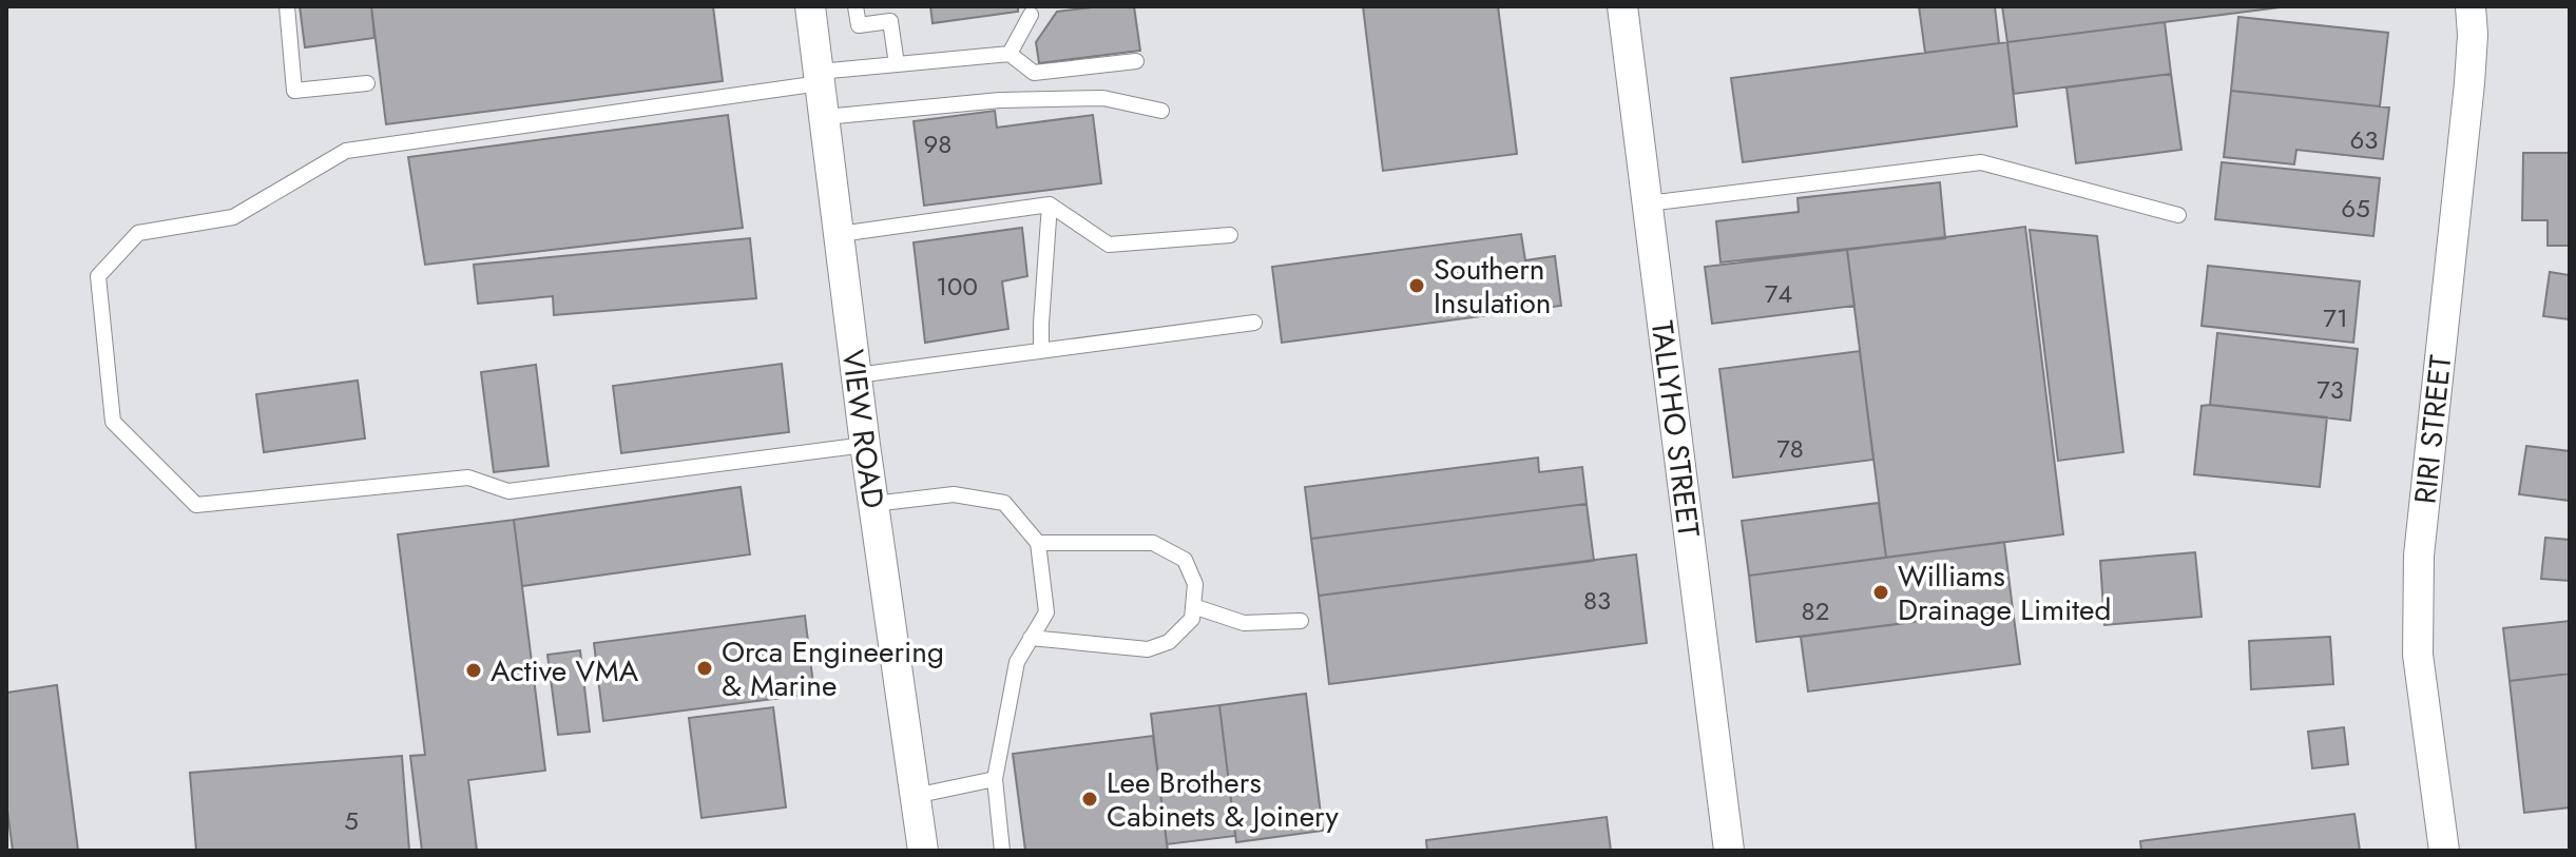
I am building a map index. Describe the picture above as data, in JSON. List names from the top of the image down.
{
  "streets": {
    "street": ["TALLYHO STREET", "VIEW ROAD", "RIRI STREET"]
  },
  "places": [
    "Southern Insulation",
    "Williams Drainage Limited",
    "Orca Engineering & Marine",
    "Active VMA",
    "Lee Brothers Cabinets & Joinery"
  ],
  "house_numbers": [
    "63",
    "98",
    "65",
    "100",
    "74",
    "71",
    "73",
    "78",
    "83",
    "82",
    "5"
  ]
}
